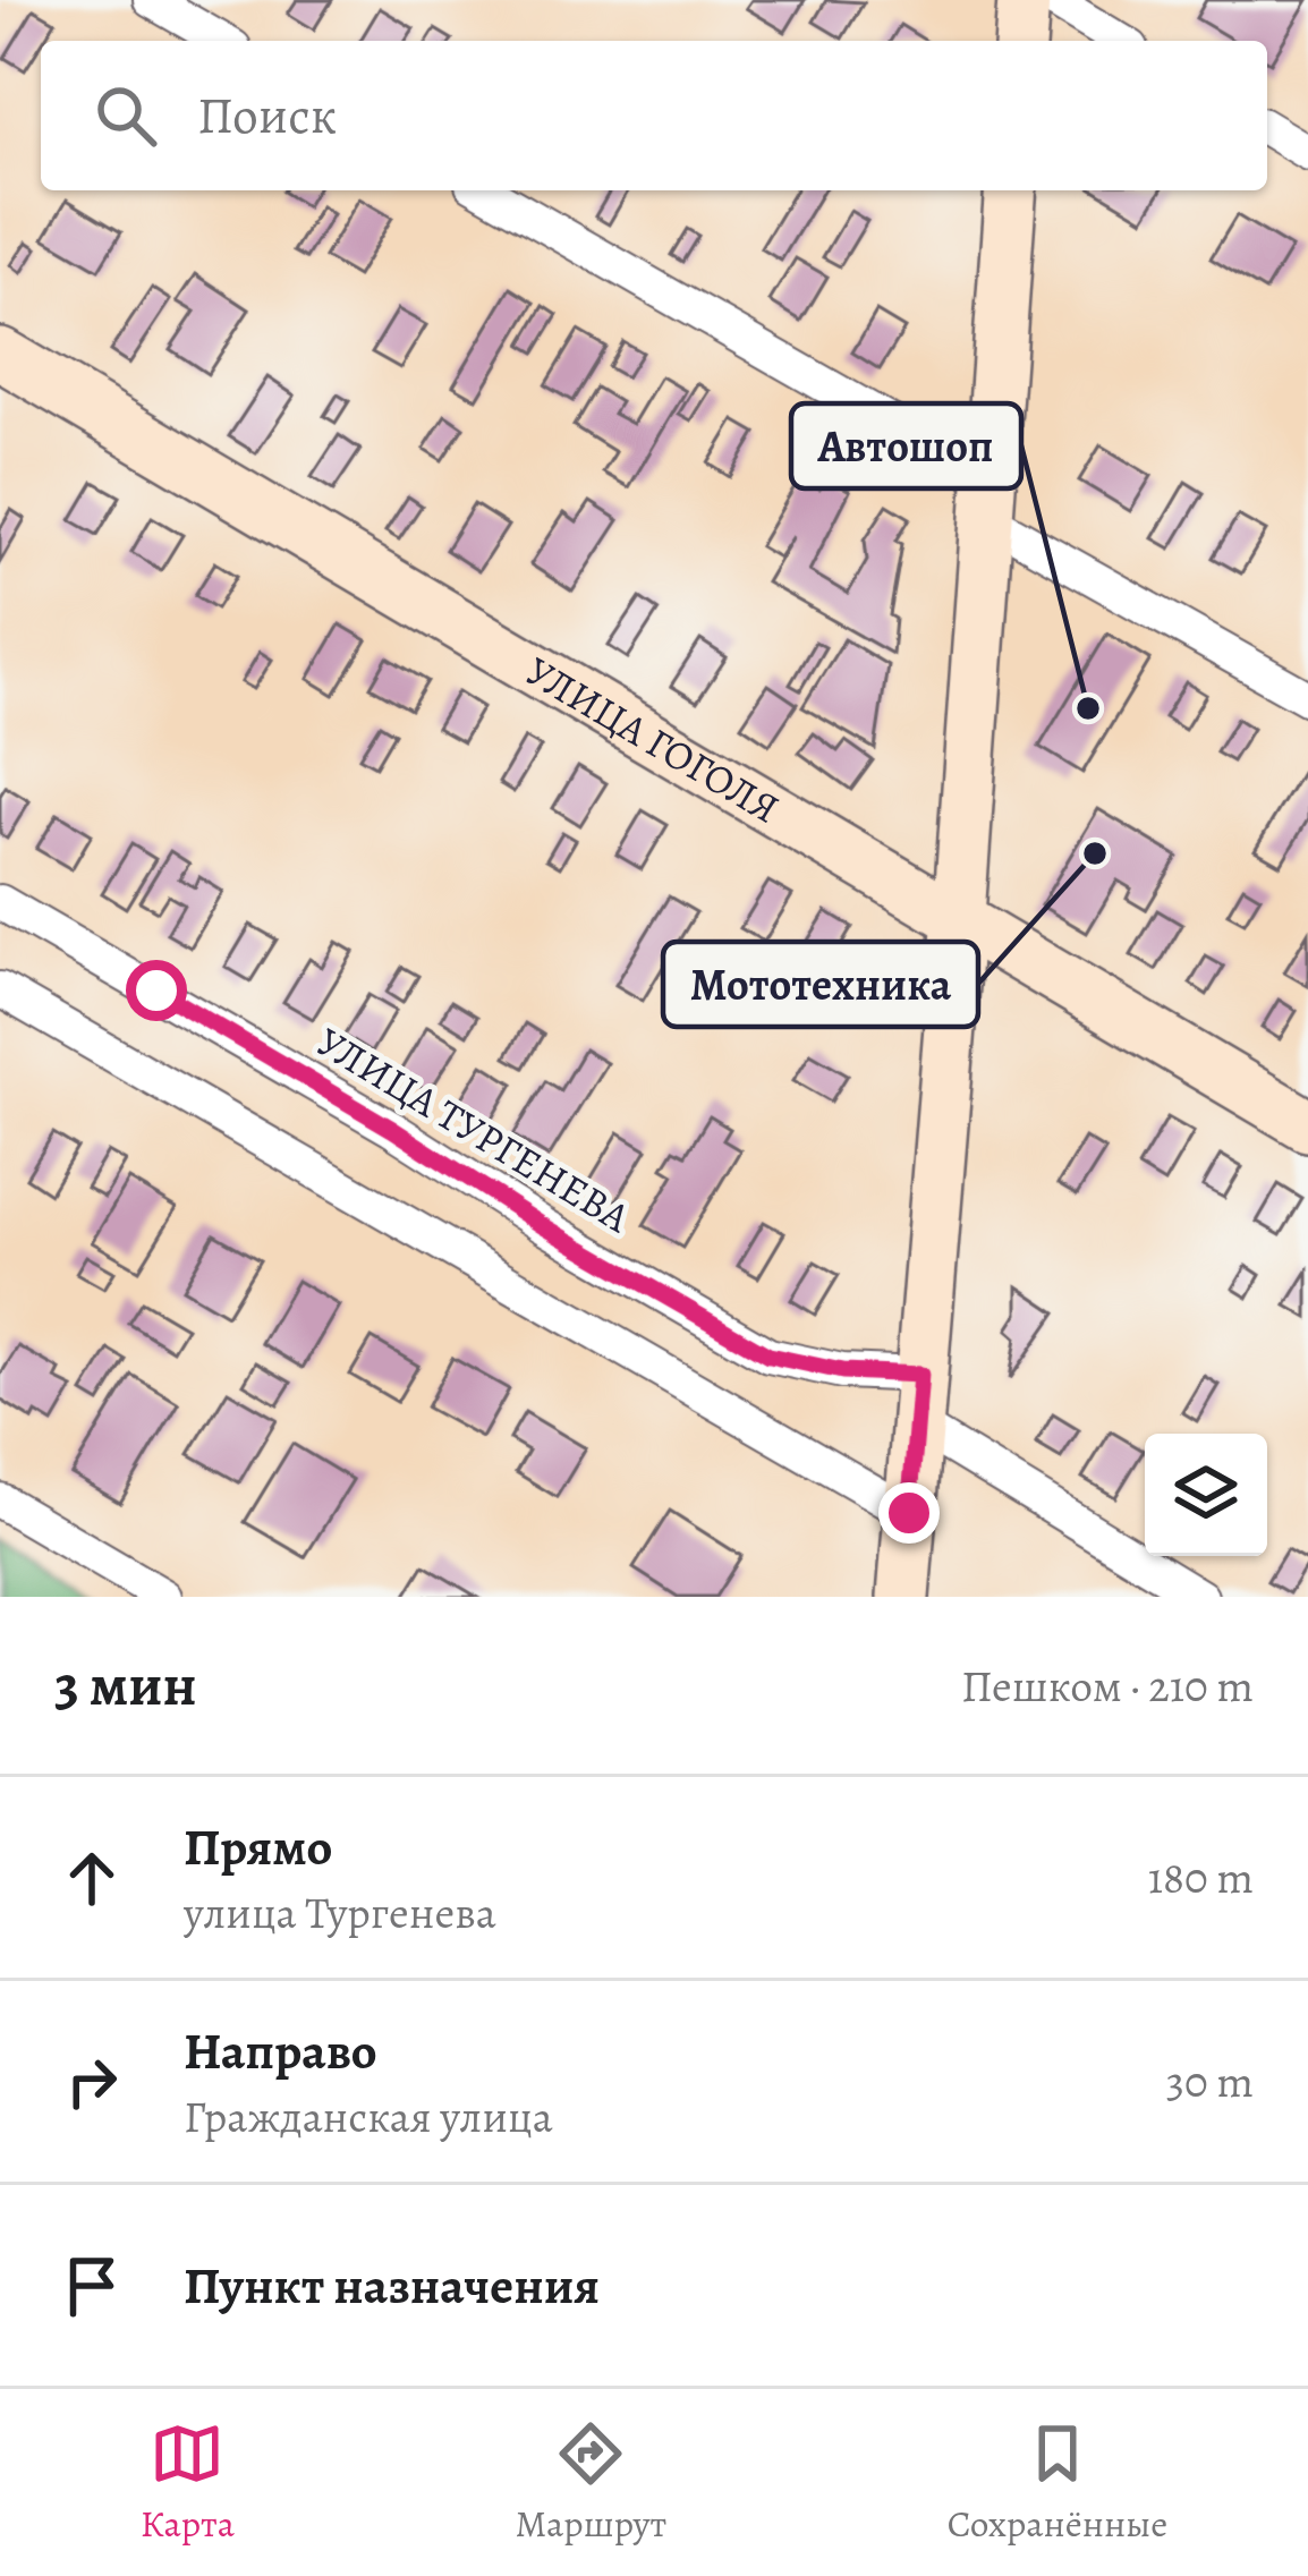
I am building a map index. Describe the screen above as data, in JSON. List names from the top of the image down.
{
  "streets": {
    "main road": ["УЛИЦА ГОГОЛЯ"],
    "street": ["УЛИЦА ТУРГЕНЕВА"]
  },
  "places": ["Автошоп", "Мототехника"],
  "page": {
    "search": "Поиск",
    "heading": ["3 мин", "Пешком · 210 m"],
    "list": [
      ["Прямо", "улица Тургенева", "180 m"],
      ["Направо", "Гражданская улица", "30 m"],
      "Пункт назначения"
    ],
    "nav": ["Карта", "Маршрут", "Сохранённые"]
  }
}
